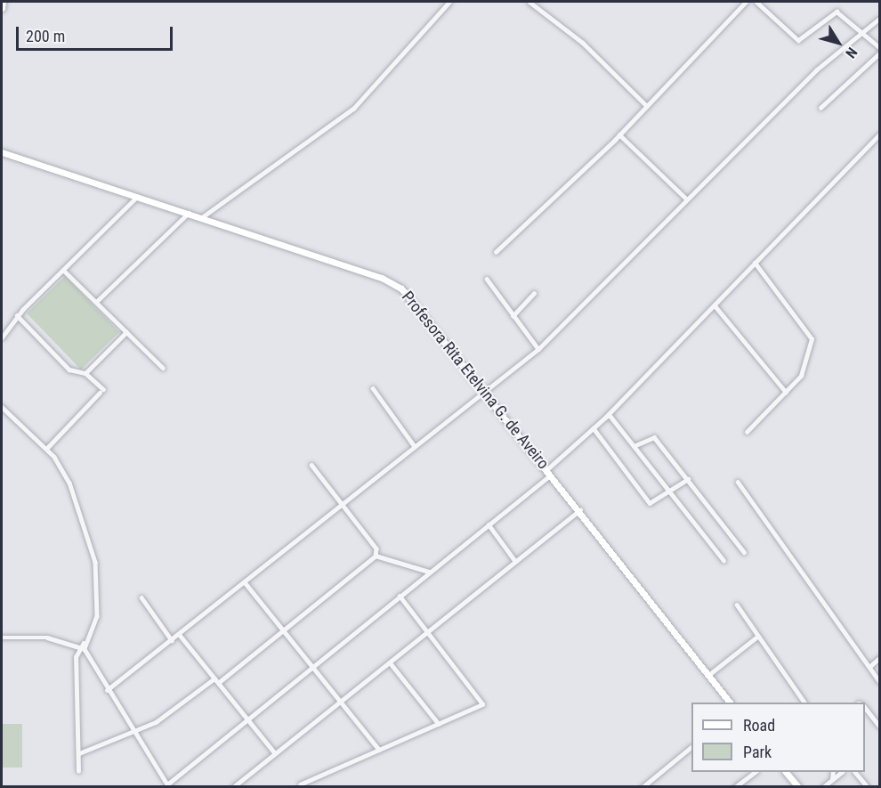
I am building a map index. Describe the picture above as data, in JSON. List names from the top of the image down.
{
  "streets": {
    "street": ["Profesora Rita Etelvina G. de Aveiro"]
  },
  "legend": ["Road", "Park"],
  "scale_bar": "200 m",
  "north": "bottom right"
}
